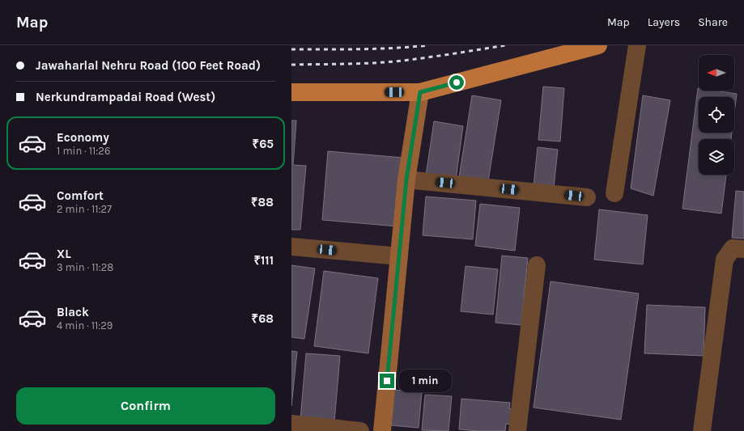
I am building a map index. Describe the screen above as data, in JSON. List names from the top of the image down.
{
  "north": "left",
  "page": {
    "header": "Map",
    "nav": ["Map", "Layers", "Share"],
    "banner": ["Jawaharlal Nehru Road (100 Feet Road)", "Nerkundrampadai Road (West)"],
    "list": [
      {
        "name": "Economy",
        "note": "1 min · 11:26",
        "value": "₹65"
      },
      {
        "name": "Comfort",
        "note": "2 min · 11:27",
        "value": "₹88"
      },
      {
        "name": "XL",
        "note": "3 min · 11:28",
        "value": "₹111"
      },
      {
        "name": "Black",
        "note": "4 min · 11:29",
        "value": "₹68"
      }
    ],
    "bubble": "1 min",
    "buttons": "Confirm"
  }
}
